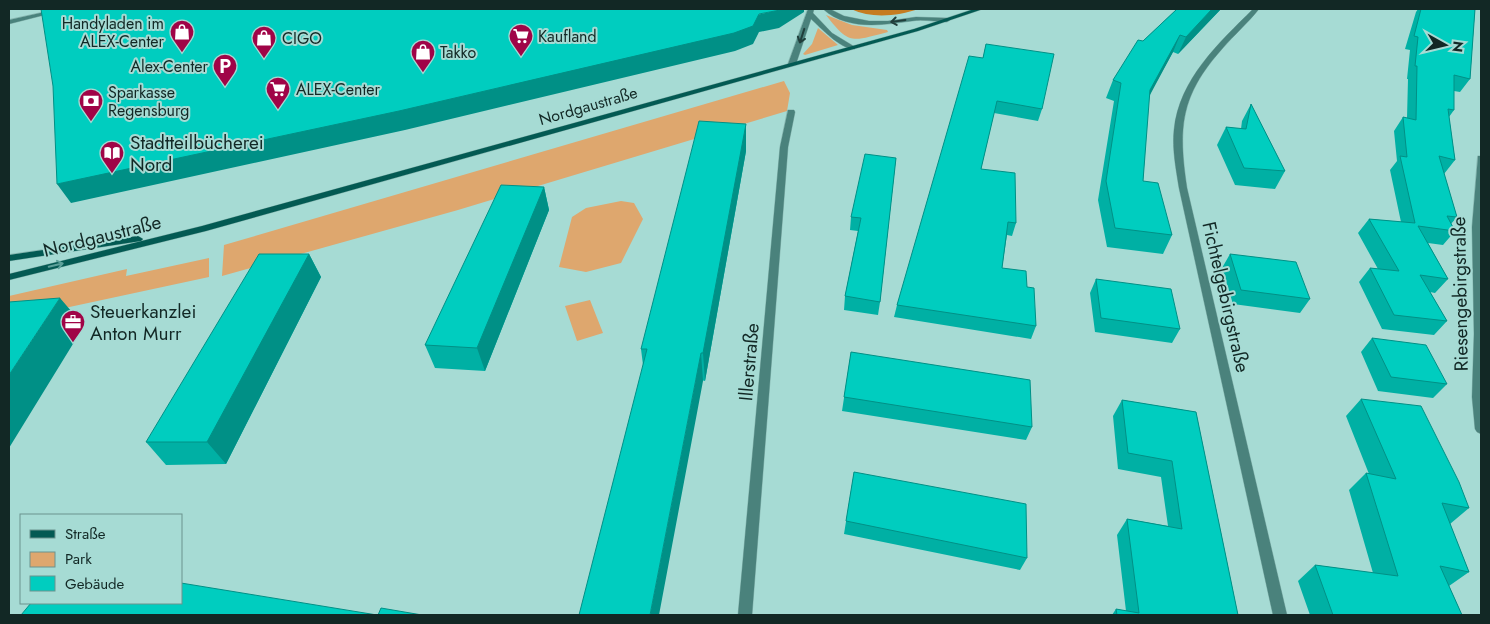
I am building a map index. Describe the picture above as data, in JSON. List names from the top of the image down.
{
  "streets": {
    "main road": ["Nordgaustraße"],
    "street": ["Riesengebirgstraße", "Fichtelgebirgstraße", "Illerstraße"]
  },
  "places": {
    "shop": ["Handyladen im ALEX-Center", "CIGO", "Takko"],
    "supermarket": ["Kaufland", "ALEX-Center"],
    "parking": ["Alex-Center"],
    "bank": ["Sparkasse Regensburg"],
    "library": ["Stadtteilbücherei Nord"],
    "office": ["Steuerkanzlei Anton Murr"]
  },
  "legend": ["Straße", "Park", "Gebäude"],
  "north": "right"
}
